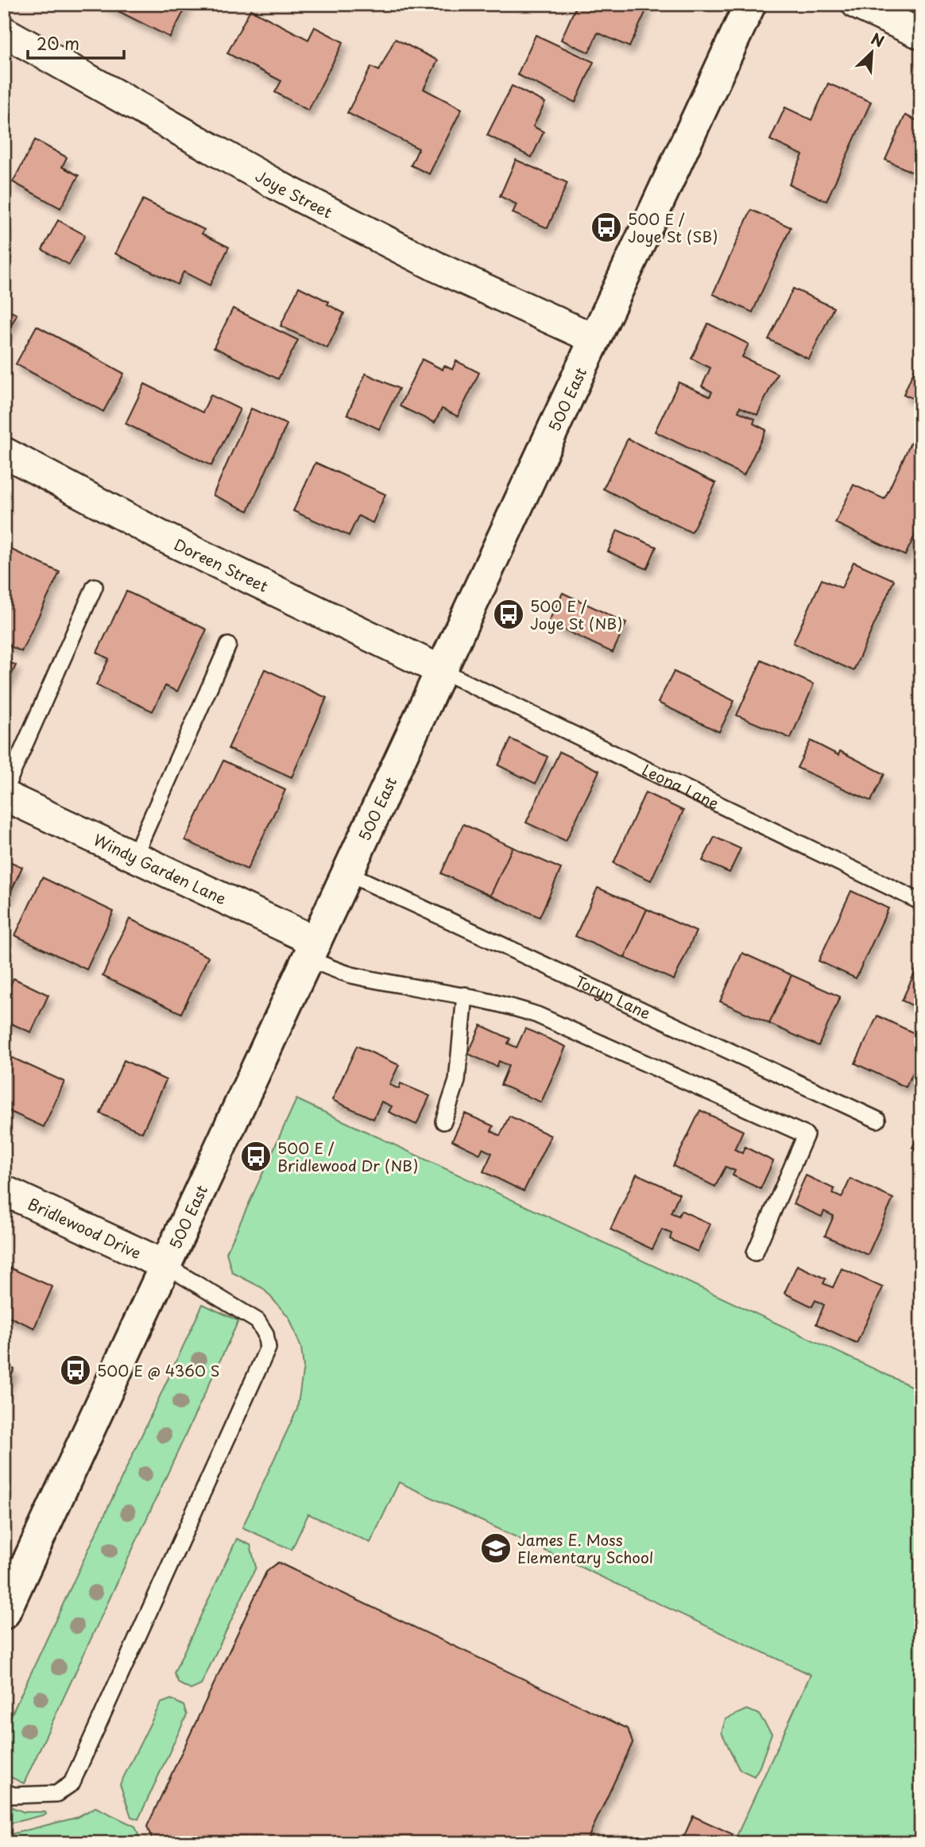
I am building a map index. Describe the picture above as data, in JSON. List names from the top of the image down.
{
  "streets": {
    "street": [
      "Joye Street",
      "500 East",
      "Doreen Street",
      "Windy Garden Lane",
      "Bridlewood Drive"
    ],
    "lane": ["Leona Lane", "Toryn Lane"]
  },
  "crossings": [
    ["Joye Street", "500 East"],
    ["500 East", "Doreen Street"],
    ["500 East", "Leona Lane"],
    ["500 East", "Windy Garden Lane"],
    ["500 East", "Toryn Lane"],
    ["500 East", "Bridlewood Drive"],
    ["Doreen Street", "Leona Lane"]
  ],
  "places": {
    "bus stop": [
      "500 E / Joye St (SB)",
      "500 E / Joye St (NB)",
      "500 E / Bridlewood Dr (NB)",
      "500 E @ 4360 S"
    ],
    "school or university": ["James E. Moss Elementary School"]
  },
  "scale_bar": "20 m",
  "north": "top right"
}
